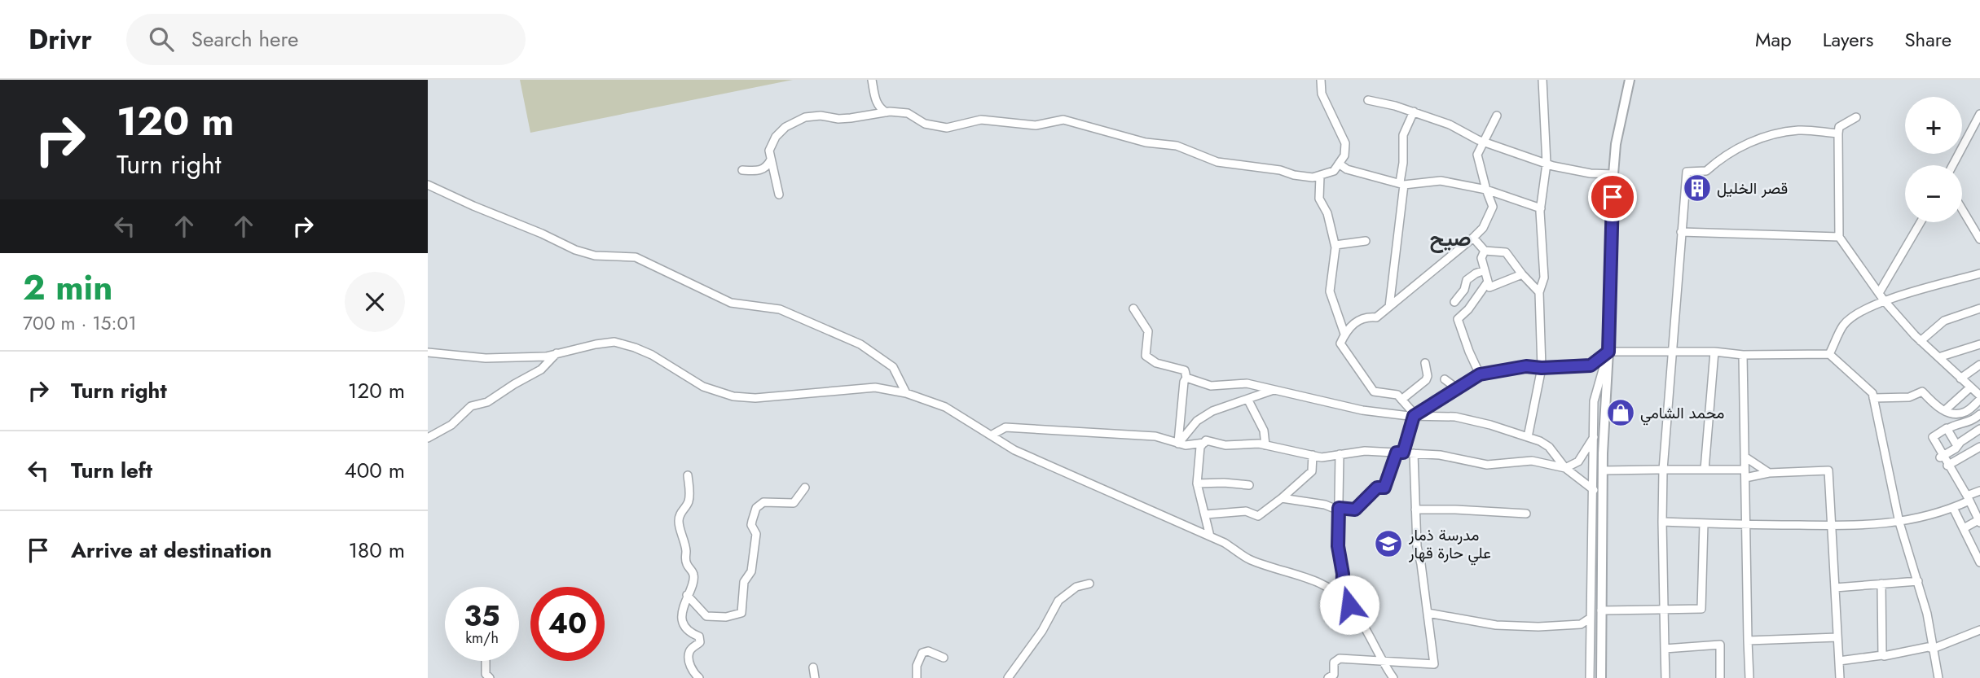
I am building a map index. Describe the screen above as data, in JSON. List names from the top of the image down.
{
  "districts": ["صيح"],
  "places": {
    "building": ["قصر الخليل"],
    "shop": ["محمد الشامي"],
    "school or university": ["مدرسة ذمار علي حارة قهار"]
  },
  "page": {
    "header": "Drivr",
    "search": "Search here",
    "nav": ["Map", "Layers", "Share"],
    "turn": ["120 m", "Turn right"],
    "map_buttons": ["+", "−"],
    "heading": ["2 min", "700 m · 15:01"],
    "list": [
      {
        "name": "Turn right",
        "value": "120 m"
      },
      {
        "name": "Turn left",
        "value": "400 m"
      },
      {
        "name": "Arrive at destination",
        "value": "180 m"
      }
    ],
    "speed": "35 km/h",
    "limit": "40"
  }
}
